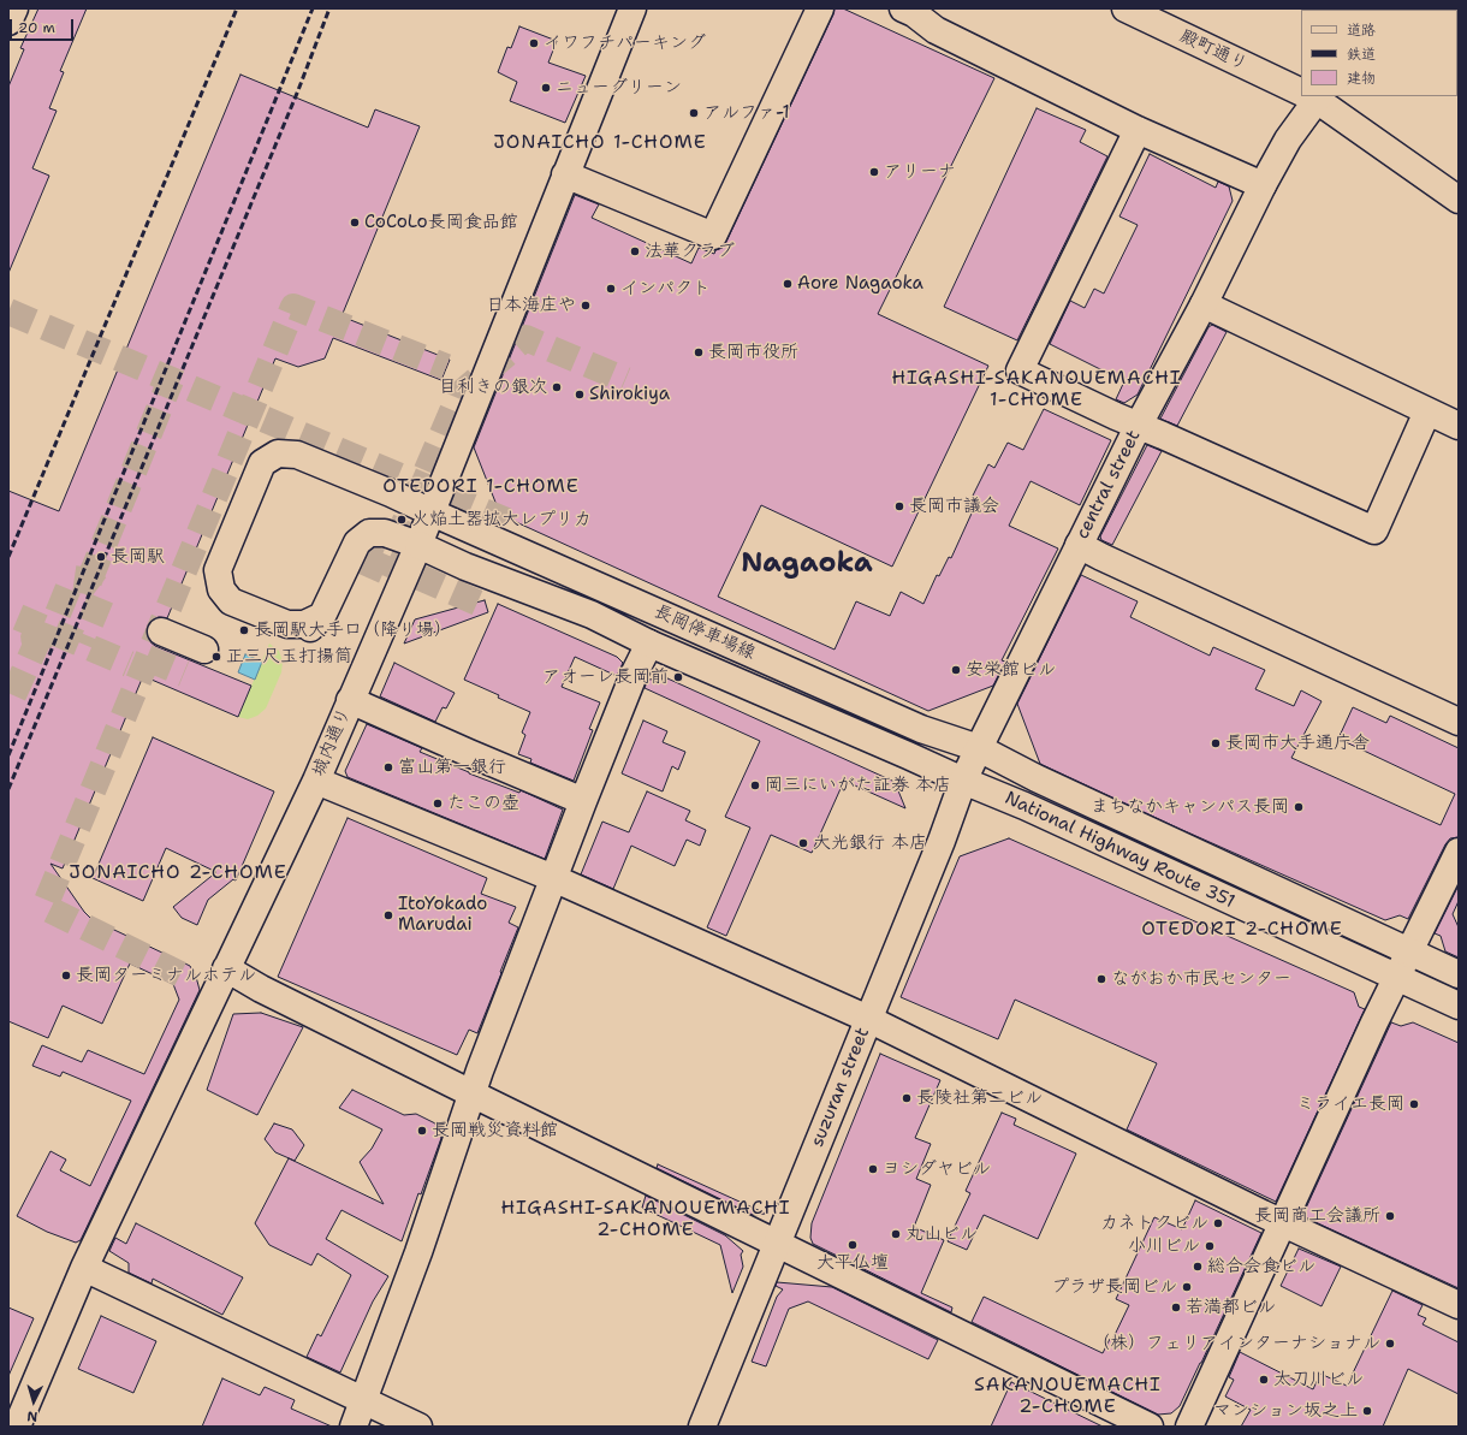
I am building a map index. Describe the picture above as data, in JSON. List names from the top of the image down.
{
  "streets": {
    "main road": [
      "殿町通り",
      "central street",
      "長岡停車場線",
      "城内通り",
      "National Highway Route 351",
      "suzuran street"
    ]
  },
  "crossings": [
    ["central street", "長岡停車場線"],
    ["central street", "National Highway Route 351"],
    ["central street", "suzuran street"],
    ["長岡停車場線", "城内通り"],
    ["長岡停車場線", "National Highway Route 351"],
    ["長岡停車場線", "suzuran street"],
    ["National Highway Route 351", "suzuran street"]
  ],
  "districts": [
    "JONAICHO 1-CHOME",
    "HIGASHI-SAKANOUEMACHI 1-CHOME",
    "OTEDORI 1-CHOME",
    "Nagaoka",
    "JONAICHO 2-CHOME",
    "OTEDORI 2-CHOME",
    "HIGASHI-SAKANOUEMACHI 2-CHOME",
    "SAKANOUEMACHI 2-CHOME"
  ],
  "places": [
    "イワフチパーキング",
    "ニューグリーン",
    "アルファ-1",
    "アリーナ",
    "CoCoLo長岡食品館",
    "法華クラブ",
    "Aore Nagaoka",
    "インパクト",
    "日本海庄や",
    "長岡市役所",
    "目利きの銀次",
    "Shirokiya",
    "長岡市議会",
    "火焔土器拡大レプリカ",
    "長岡駅",
    "長岡駅大手口（降り場）",
    "正三尺玉打揚筒",
    "安栄館ビル",
    "アオーレ長岡前",
    "長岡市大手通庁舎",
    "富山第一銀行",
    "岡三にいがた証券 本店",
    "たこの壺",
    "まちなかキャンパス長岡",
    "大光銀行 本店",
    "ItoYokado Marudai",
    "長岡ターミナルホテル",
    "ながおか市民センター",
    "長陵社第二ビル",
    "ミライエ長岡",
    "長岡戦災資料館",
    "ヨシダヤビル",
    "長岡商工会議所",
    "カネトクビル",
    "丸山ビル",
    "大平仏壇",
    "小川ビル",
    "総合会食ビル",
    "プラザ長岡ビル",
    "若満都ビル",
    "（株）フェリアインターナショナル",
    "太刀川ビル",
    "マンション坂之上"
  ],
  "legend": ["道路", "鉄道", "建物"],
  "scale_bar": "20 m",
  "north": "bottom"
}
